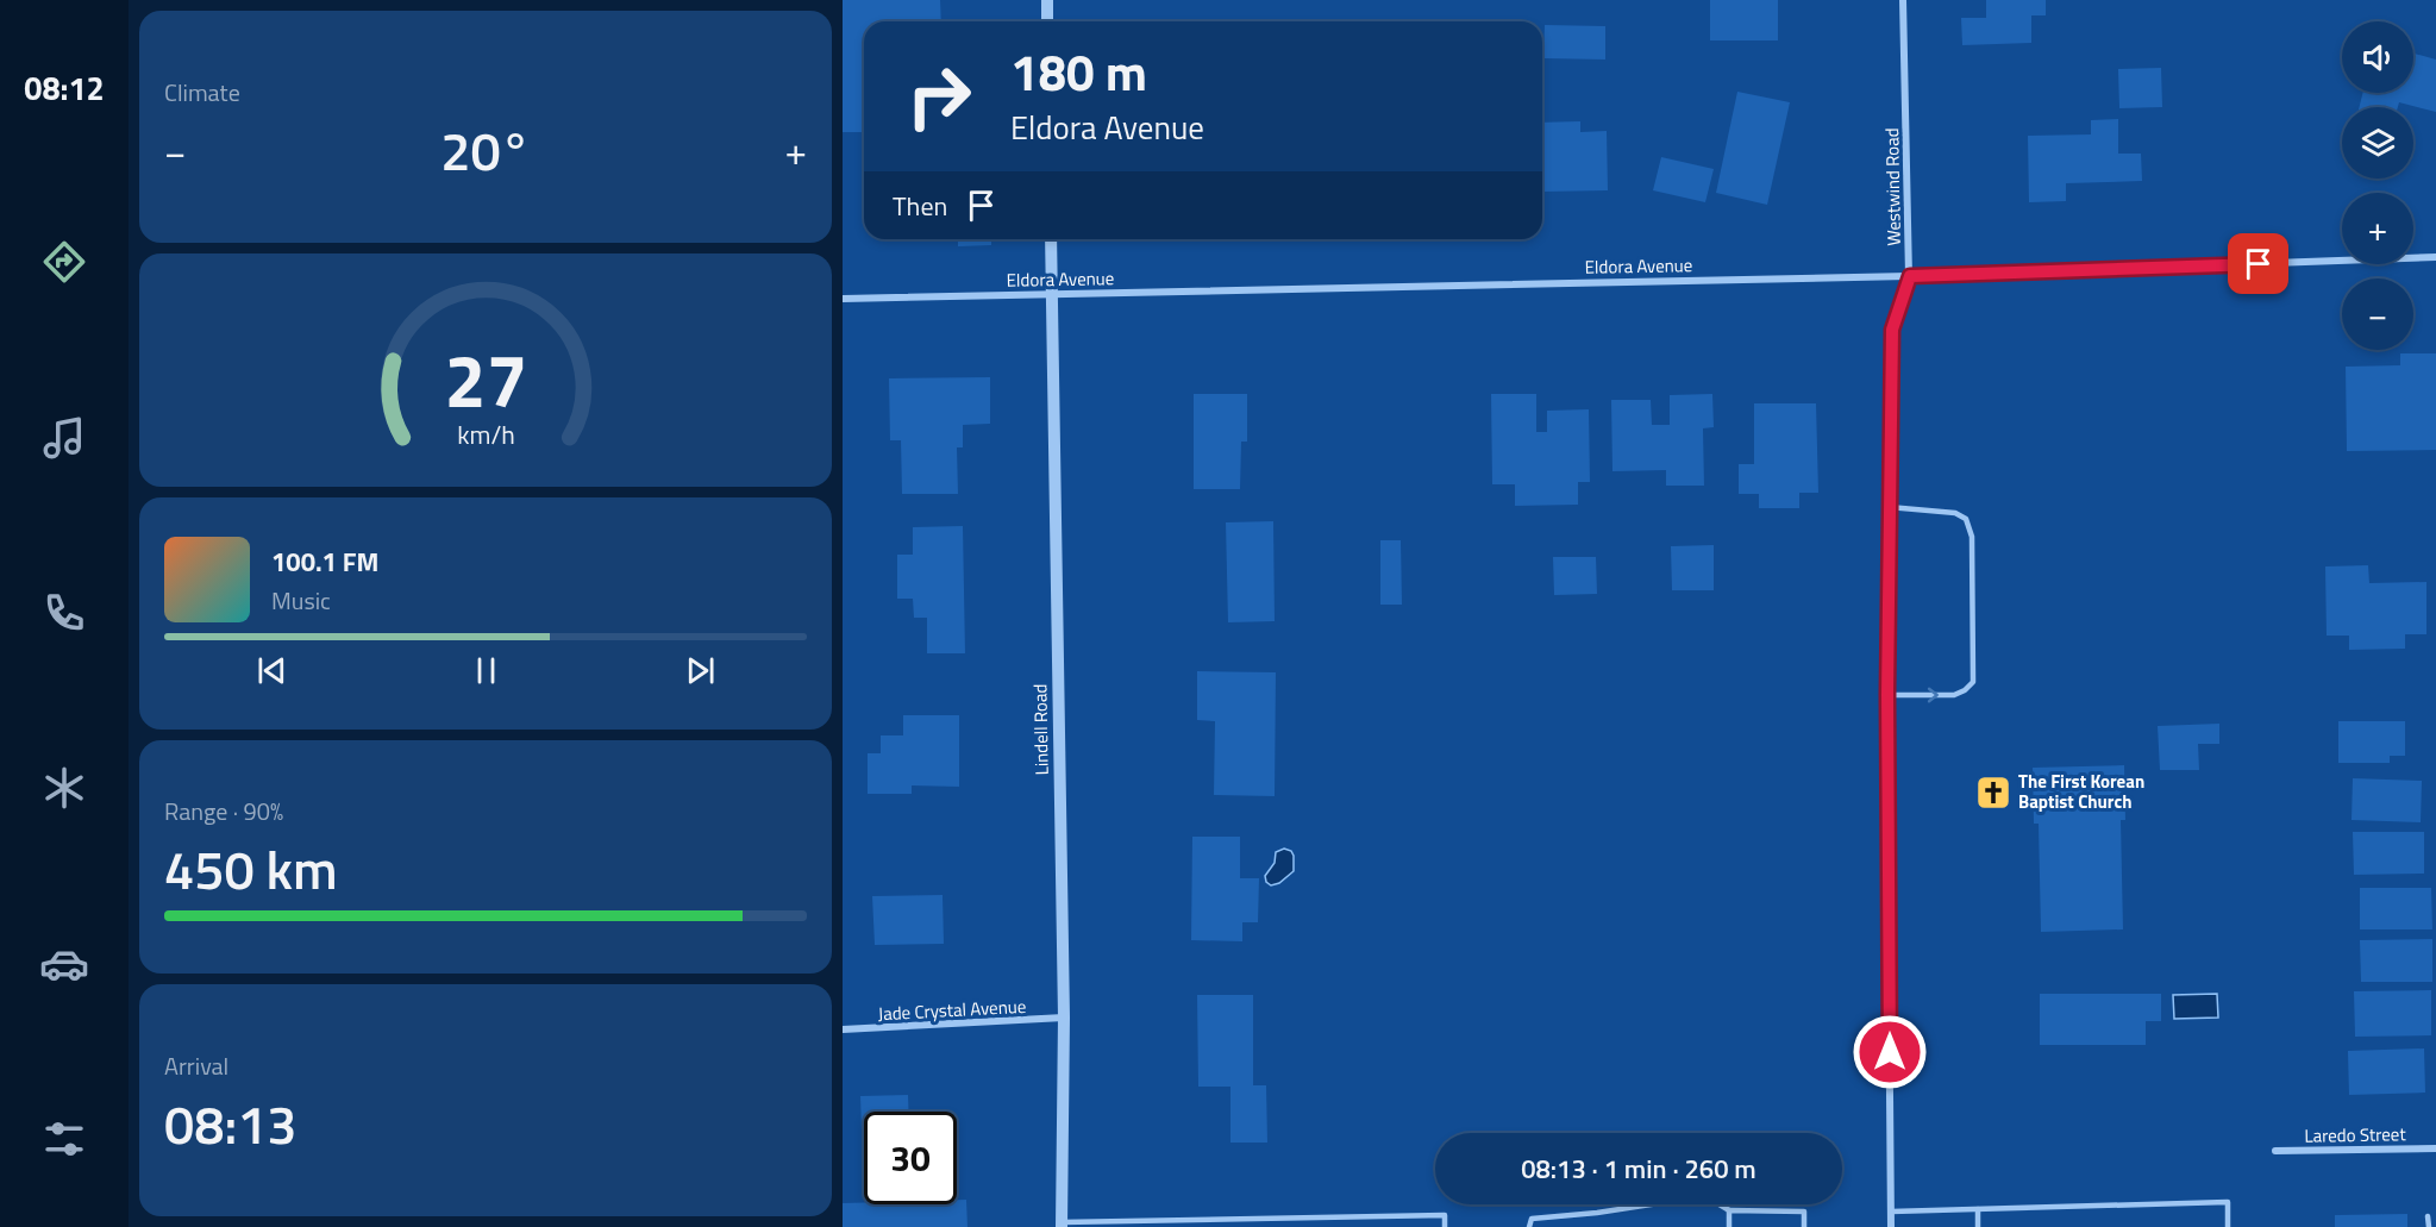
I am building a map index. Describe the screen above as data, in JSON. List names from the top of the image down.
{
  "streets": {
    "street": [
      "Westwind Road",
      "Eldora Avenue",
      "Lindell Road",
      "Jade Crystal Avenue",
      "Laredo Street"
    ]
  },
  "crossings": [
    ["Westwind Road", "Eldora Avenue"],
    ["Eldora Avenue", "Lindell Road"],
    ["Lindell Road", "Jade Crystal Avenue"]
  ],
  "places": {
    "church": ["The First Korean Baptist Church"]
  },
  "page": {
    "tabs": "08:12",
    "tile": [
      "Climate",
      ["Range · 90%", "450 km"],
      ["Arrival", "08:13"]
    ],
    "map_buttons": ["+", "−"],
    "turn": ["180 m", "Eldora Avenue"],
    "heat": ["−", "20°", "+"],
    "then": "Then",
    "song": ["100.1 FM", "Music"],
    "limit": "30",
    "trip": "08:13 · 1 min · 260 m",
    "gauge": ["27", "km/h"]
  }
}
